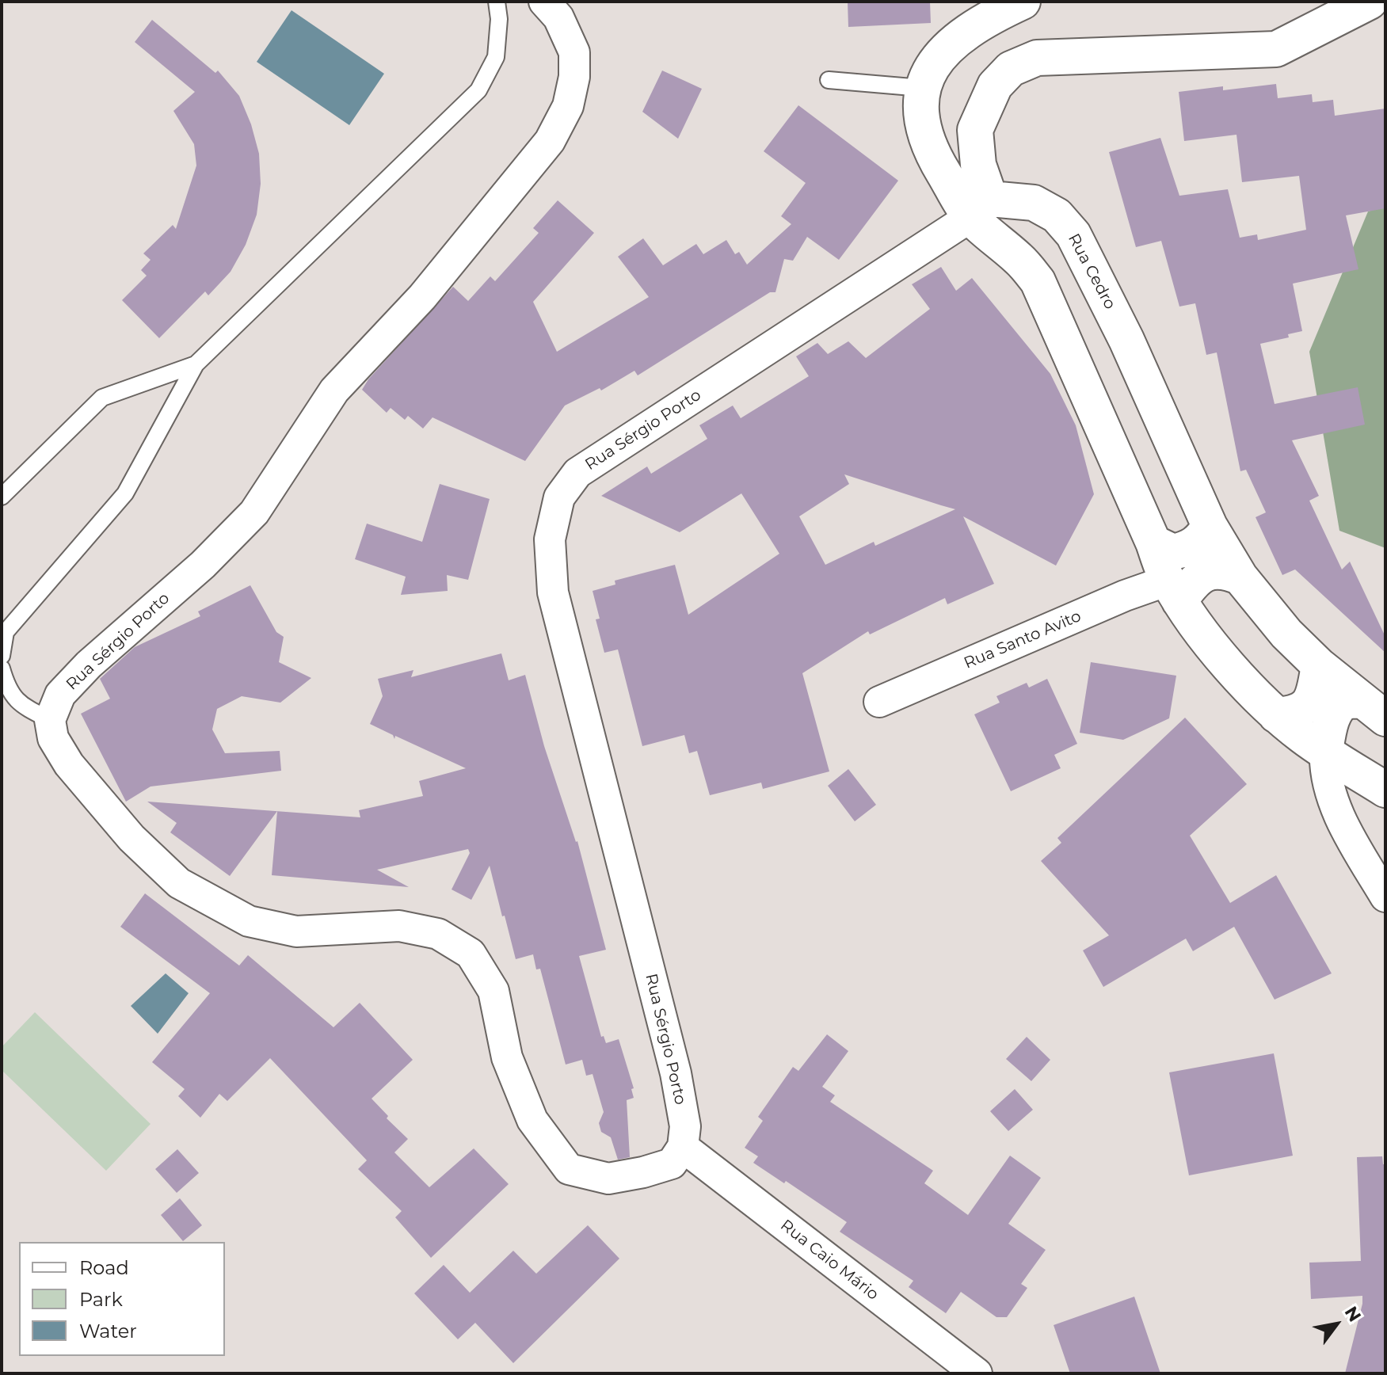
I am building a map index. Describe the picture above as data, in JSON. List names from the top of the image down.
{
  "streets": {
    "street": [
      "Rua Cedro",
      "Rua Sérgio Porto",
      "Rua Santo Avito",
      "Rua Caio Mário"
    ]
  },
  "crossings": [
    ["Rua Cedro", "Rua Sérgio Porto"],
    ["Rua Sérgio Porto", "Rua Caio Mário"]
  ],
  "legend": ["Road", "Park", "Water"],
  "north": "top right"
}
